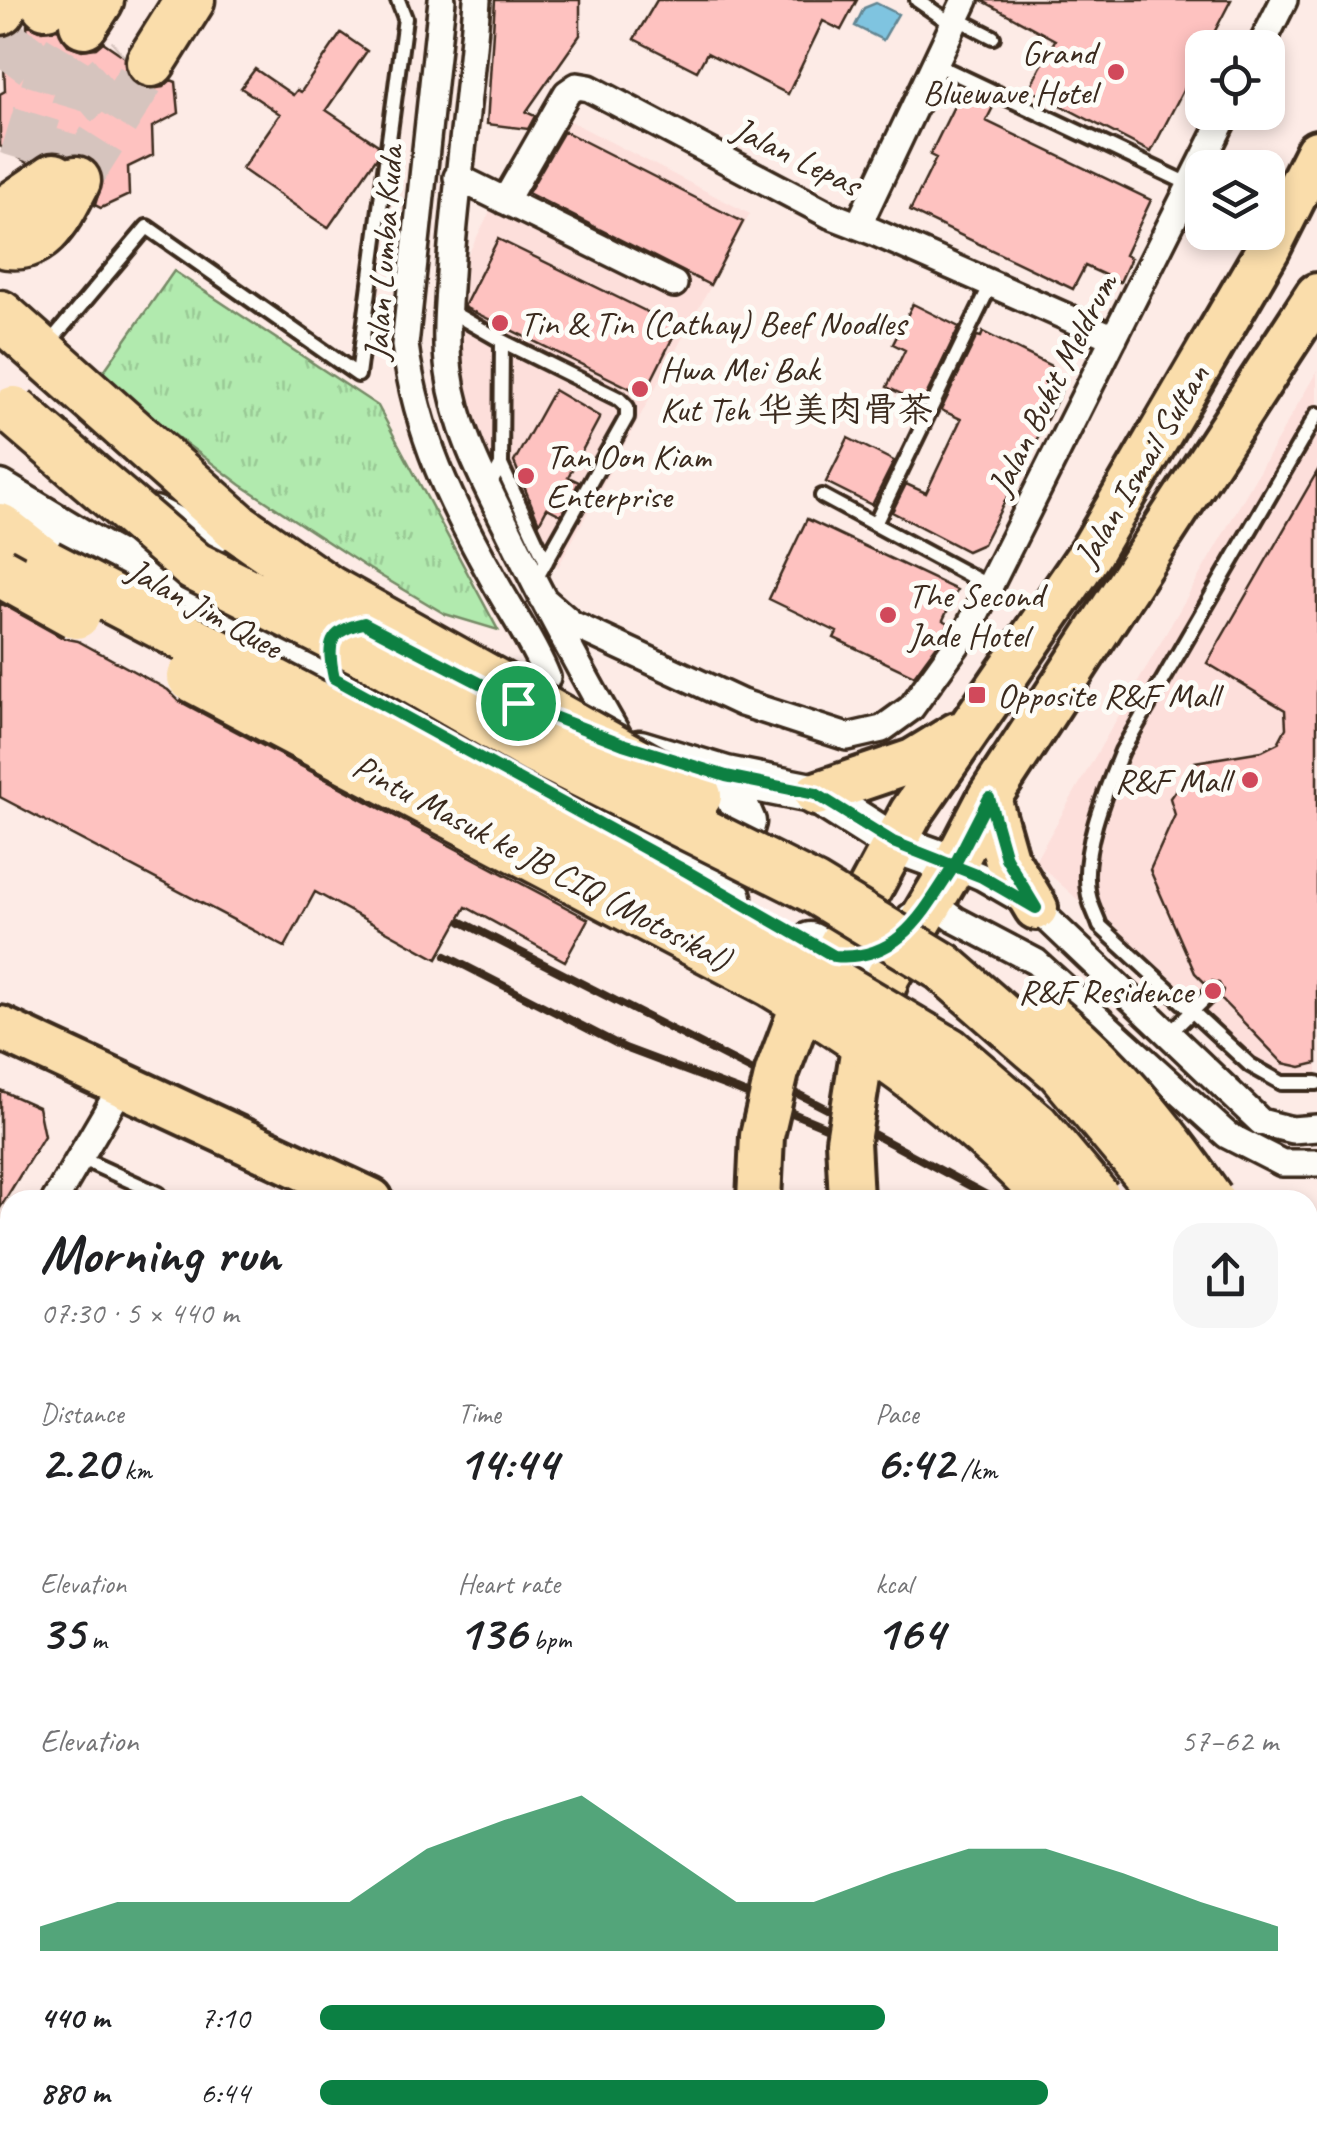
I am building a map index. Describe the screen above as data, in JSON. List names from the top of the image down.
{
  "streets": {
    "highway": ["Pintu Masuk ke JB CIQ (Motosikal)"],
    "main road": ["Jalan Ismail Sultan", "Jalan Jim Quee"],
    "street": ["Jalan Lepas", "Jalan Lumba Kuda", "Jalan Bukit Meldrum"]
  },
  "crossings": [
    ["Jalan Lepas", "Jalan Bukit Meldrum"],
    ["Jalan Lumba Kuda", "Jalan Bukit Meldrum"],
    ["Jalan Lumba Kuda", "Jalan Jim Quee"],
    ["Jalan Ismail Sultan", "Jalan Jim Quee"]
  ],
  "places": {
    "other": [
      "Grand Bluewave Hotel",
      "Tin & Tin (Cathay) Beef Noodles",
      "Hwa Mei Bak Kut Teh 华美肉骨茶",
      "Tan Oon Kiam Enterprise",
      "The Second Jade Hotel",
      "R&F Mall",
      "R&F Residence"
    ],
    "transit": ["Opposite R&F Mall"]
  },
  "page": {
    "heading": ["Morning run", "07:30 · 5 × 440 m"],
    "stats": [
      ["Distance", "2.20 km"],
      ["Time", "14:44"],
      ["Pace", "6:42 /km"],
      ["Elevation", "35 m"],
      ["Heart rate", "136 bpm"],
      ["kcal", "164"]
    ],
    "chart": ["Elevation", "57–62 m"],
    "list": [
      {
        "name": "440 m",
        "note": "7:10"
      },
      {
        "name": "880 m",
        "note": "6:44"
      }
    ]
  }
}
